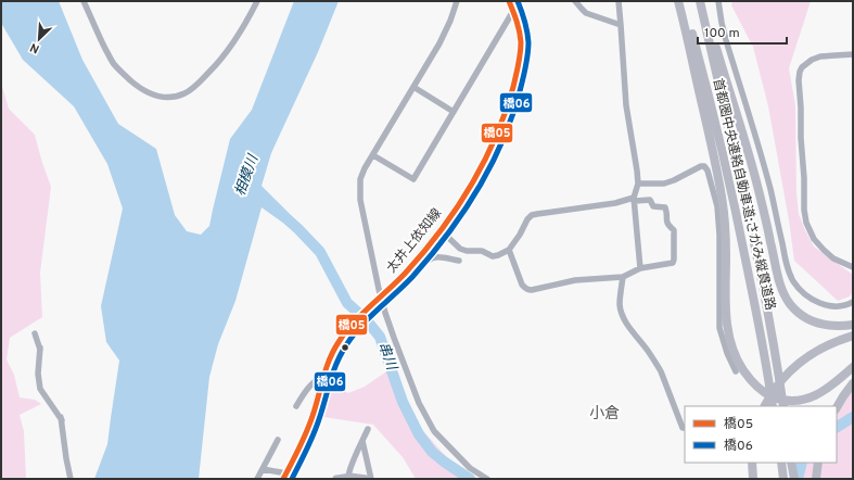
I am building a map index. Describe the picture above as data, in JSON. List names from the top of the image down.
{
  "streets": {
    "highway": ["首都圏中央連絡自動車道;さがみ縦貫道路"],
    "main road": ["太井上依知線"]
  },
  "districts": ["小倉"],
  "water": ["相模川", "串川"],
  "lines": ["transit line 橋05", "transit line 橋06"],
  "legend": ["橋05", "橋06"],
  "scale_bar": "100 m",
  "north": "bottom left"
}
